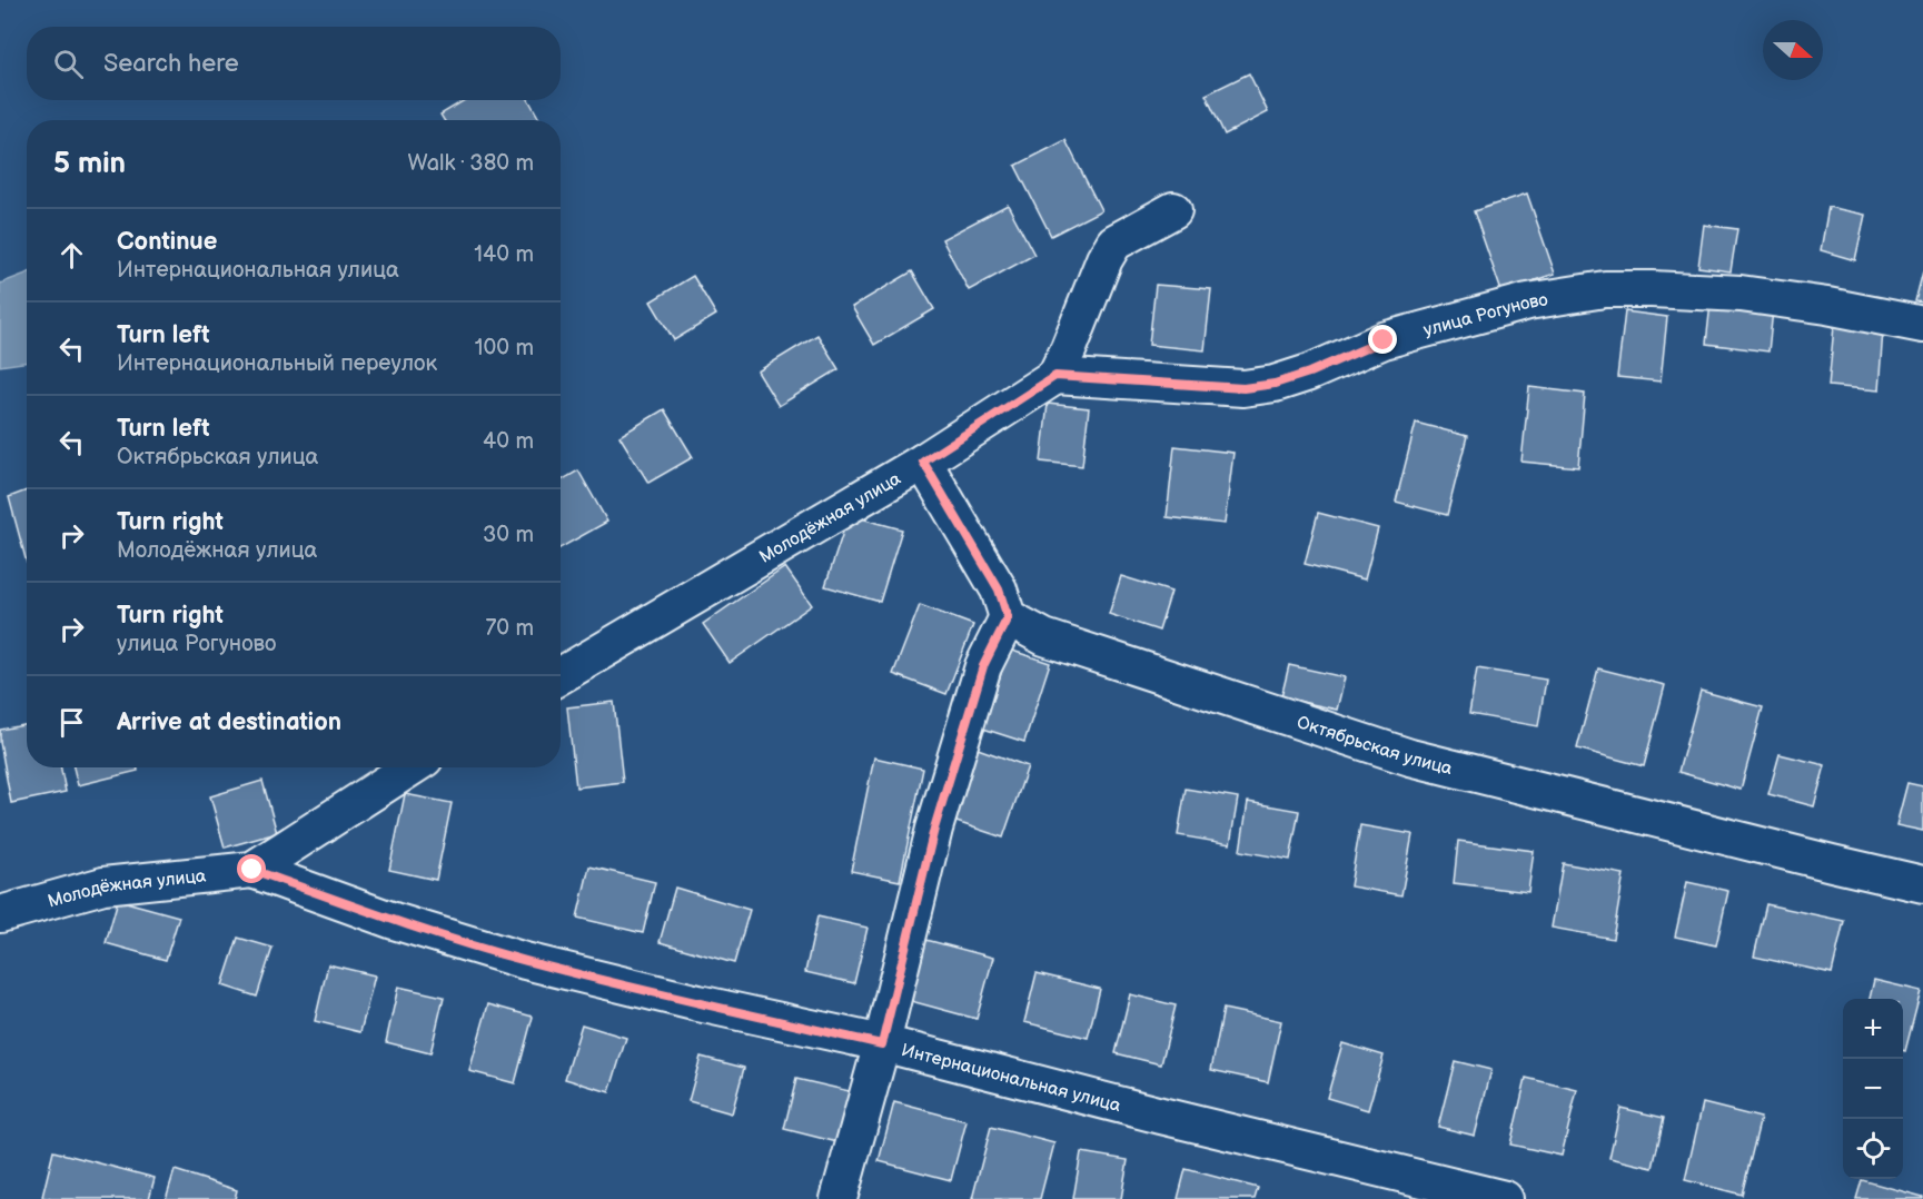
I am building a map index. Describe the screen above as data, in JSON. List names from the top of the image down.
{
  "streets": {
    "street": [
      "улица Рогуново",
      "Молодёжная улица",
      "Октябрьская улица",
      "Интернациональная улица"
    ]
  },
  "crossings": [
    ["улица Рогуново", "Молодёжная улица"],
    ["Молодёжная улица", "Интернациональная улица"]
  ],
  "north": "right",
  "page": {
    "search": "Search here",
    "heading": ["5 min", "Walk · 380 m"],
    "list": [
      ["Continue", "Интернациональная улица", "140 m"],
      ["Turn left", "Интернациональный переулок", "100 m"],
      ["Turn left", "Октябрьская улица", "40 m"],
      ["Turn right", "Молодёжная улица", "30 m"],
      ["Turn right", "улица Рогуново", "70 m"],
      "Arrive at destination"
    ],
    "map_buttons": ["+", "−"]
  }
}
